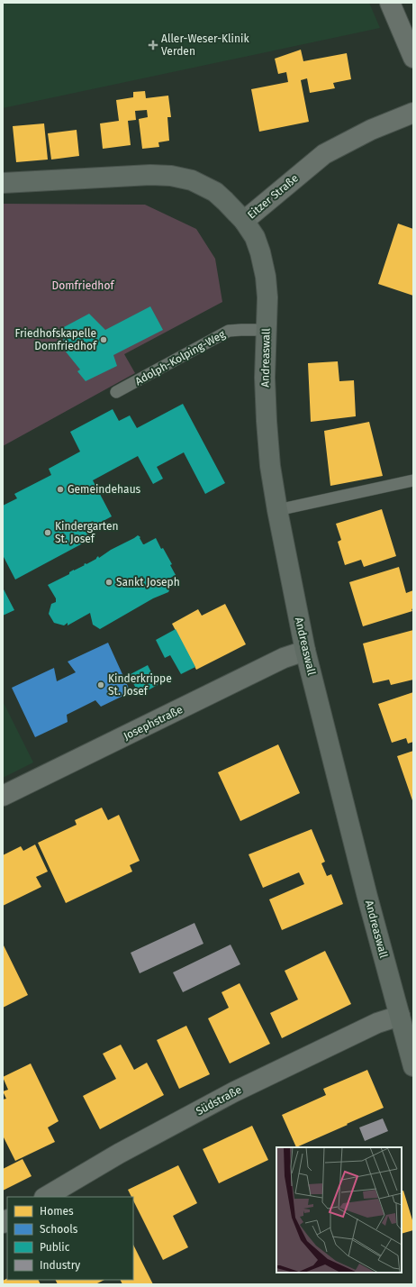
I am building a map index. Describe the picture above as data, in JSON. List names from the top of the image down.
{
  "streets": {
    "main road": ["Eitzer Straße", "Andreaswall"],
    "street": ["Josephstraße", "Südstraße"],
    "lane": ["Adolph-Kolping-Weg"]
  },
  "crossings": [
    ["Eitzer Straße", "Andreaswall"],
    ["Adolph-Kolping-Weg", "Andreaswall"],
    ["Andreaswall", "Josephstraße"],
    ["Andreaswall", "Südstraße"]
  ],
  "parks": ["Domfriedhof"],
  "places": {
    "health": ["Aller-Weser-Klinik Verden"],
    "other": [
      "Friedhofskapelle Domfriedhof",
      "Gemeindehaus",
      "Kindergarten St. Josef",
      "Sankt Joseph",
      "Kinderkrippe St. Josef"
    ]
  },
  "legend": [
    "Homes",
    "Schools",
    "Public",
    "Industry"
  ]
}
